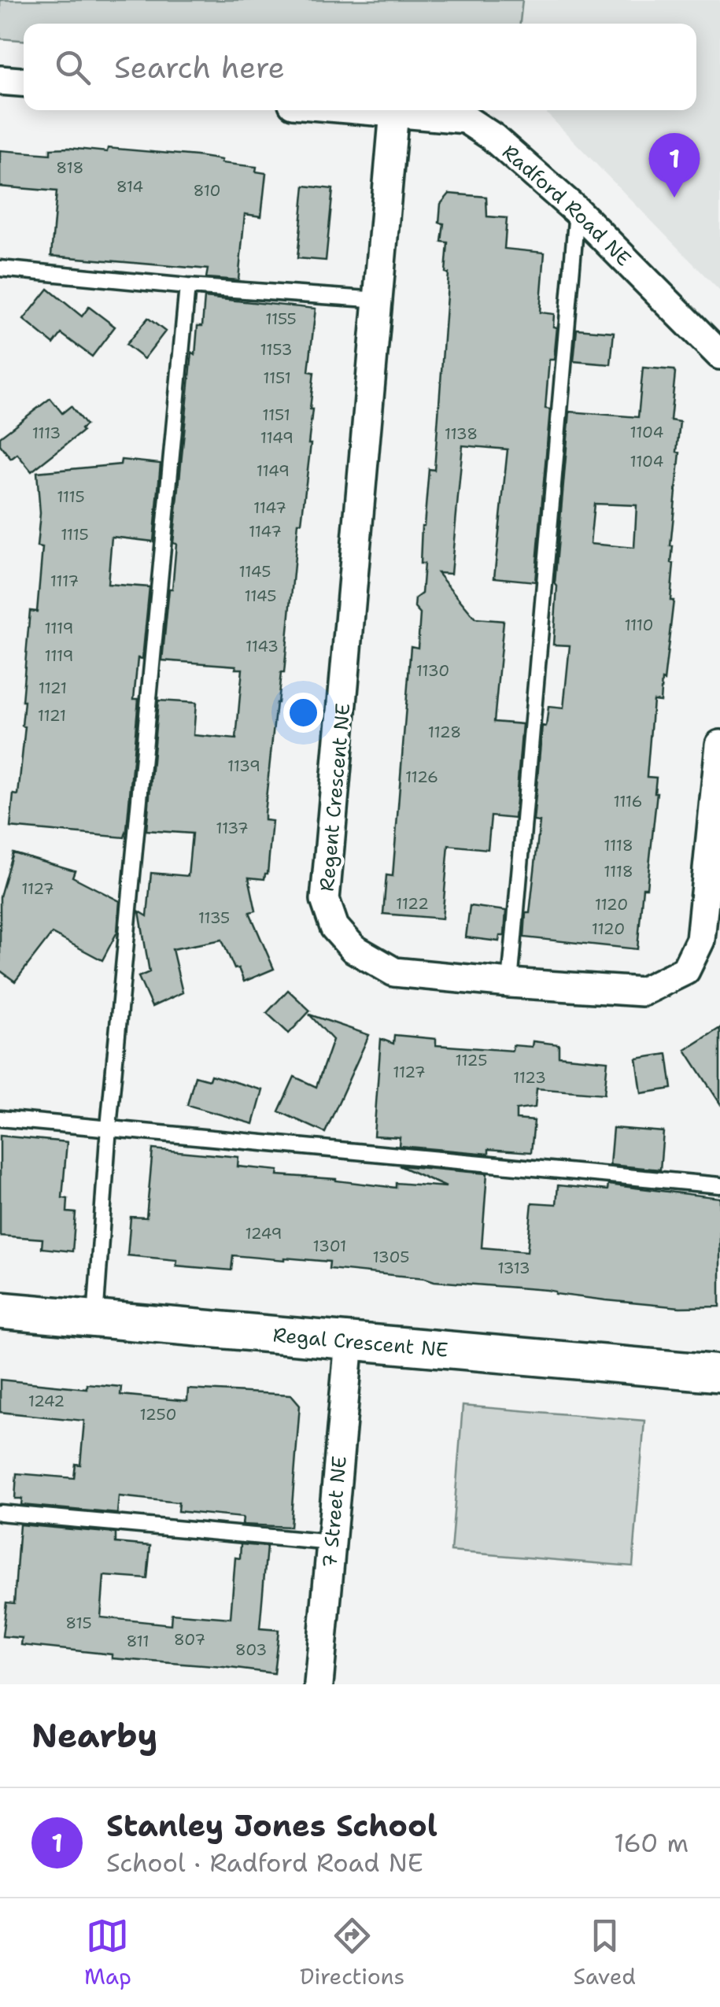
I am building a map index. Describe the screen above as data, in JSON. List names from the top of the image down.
{
  "streets": {
    "street": [
      "Radford Road NE",
      "Regent Crescent NE",
      "Regal Crescent NE",
      "7 Street NE"
    ]
  },
  "crossings": [
    ["Radford Road NE", "Regent Crescent NE"],
    ["Regal Crescent NE", "7 Street NE"]
  ],
  "house_numbers": [
    "818",
    "814",
    "810",
    "1155",
    "1153",
    "1151",
    "1151",
    "1104",
    "1113",
    "1138",
    "1149",
    "1104",
    "1149",
    "1115",
    "1147",
    "1147",
    "1115",
    "1145",
    "1117",
    "1145",
    "1110",
    "1119",
    "1143",
    "1119",
    "1130",
    "1121",
    "1121",
    "1128",
    "1139",
    "1126",
    "1116",
    "1137",
    "1118",
    "1118",
    "1127",
    "1122",
    "1120",
    "1135",
    "1120",
    "1125",
    "1127",
    "1123",
    "1249",
    "1301",
    "1305",
    "1313",
    "1242",
    "1250",
    "815",
    "807",
    "811",
    "803"
  ],
  "page": {
    "search": "Search here",
    "pins": "1",
    "heading": "Nearby",
    "list": [
      {
        "mark": "1",
        "name": "Stanley Jones School",
        "note": "School · Radford Road NE",
        "value": "160 m"
      }
    ],
    "nav": ["Map", "Directions", "Saved"]
  }
}
